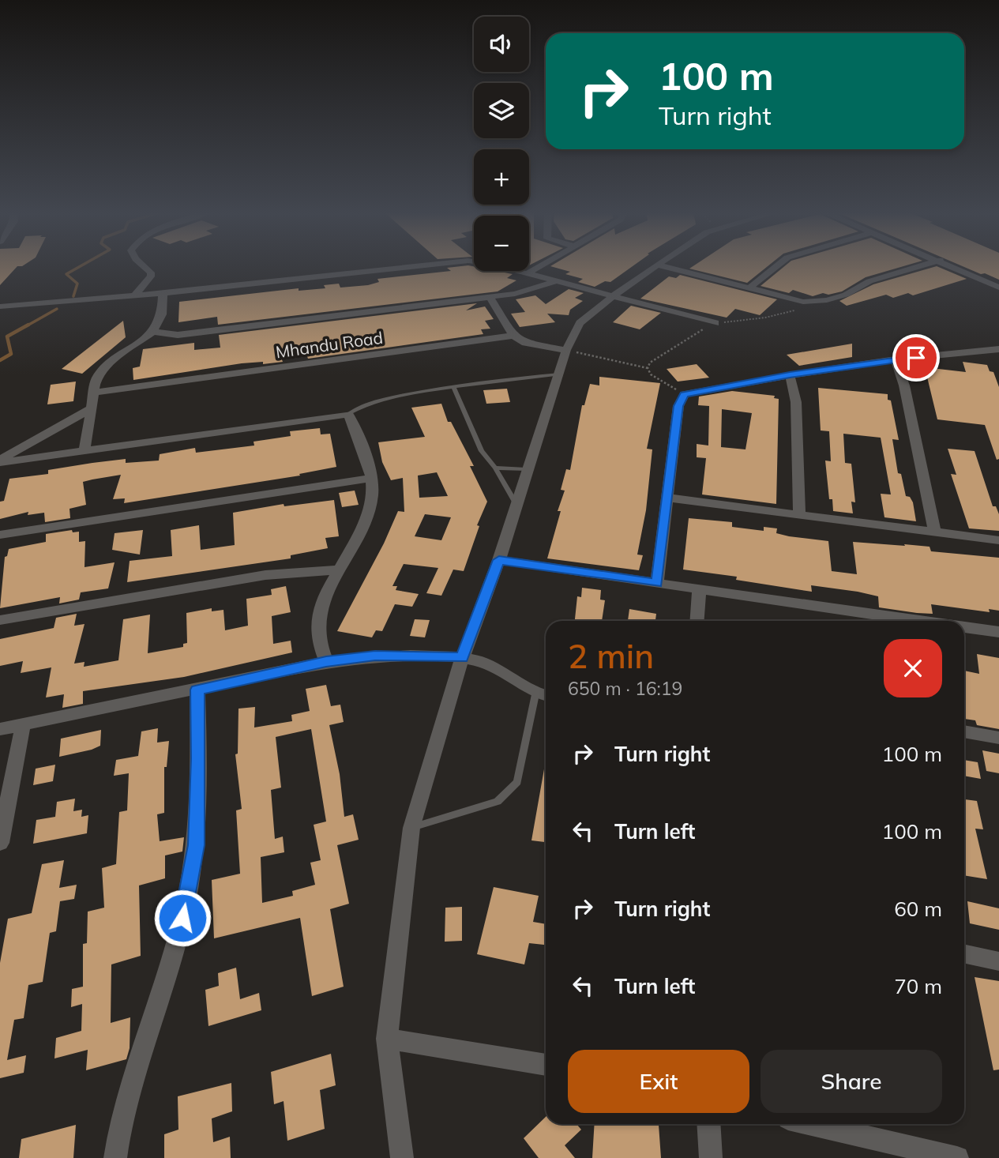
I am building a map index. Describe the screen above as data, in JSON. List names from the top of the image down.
{
  "streets": {
    "street": ["Mhandu Road"]
  },
  "page": {
    "map_buttons": ["+", "−"],
    "turn": ["100 m", "Turn right"],
    "heading": ["2 min", "650 m · 16:19"],
    "list": [
      {
        "name": "Turn right",
        "value": "100 m"
      },
      {
        "name": "Turn left",
        "value": "100 m"
      },
      {
        "name": "Turn right",
        "value": "60 m"
      },
      {
        "name": "Turn left",
        "value": "70 m"
      }
    ],
    "buttons": ["Exit", "Share"]
  }
}
